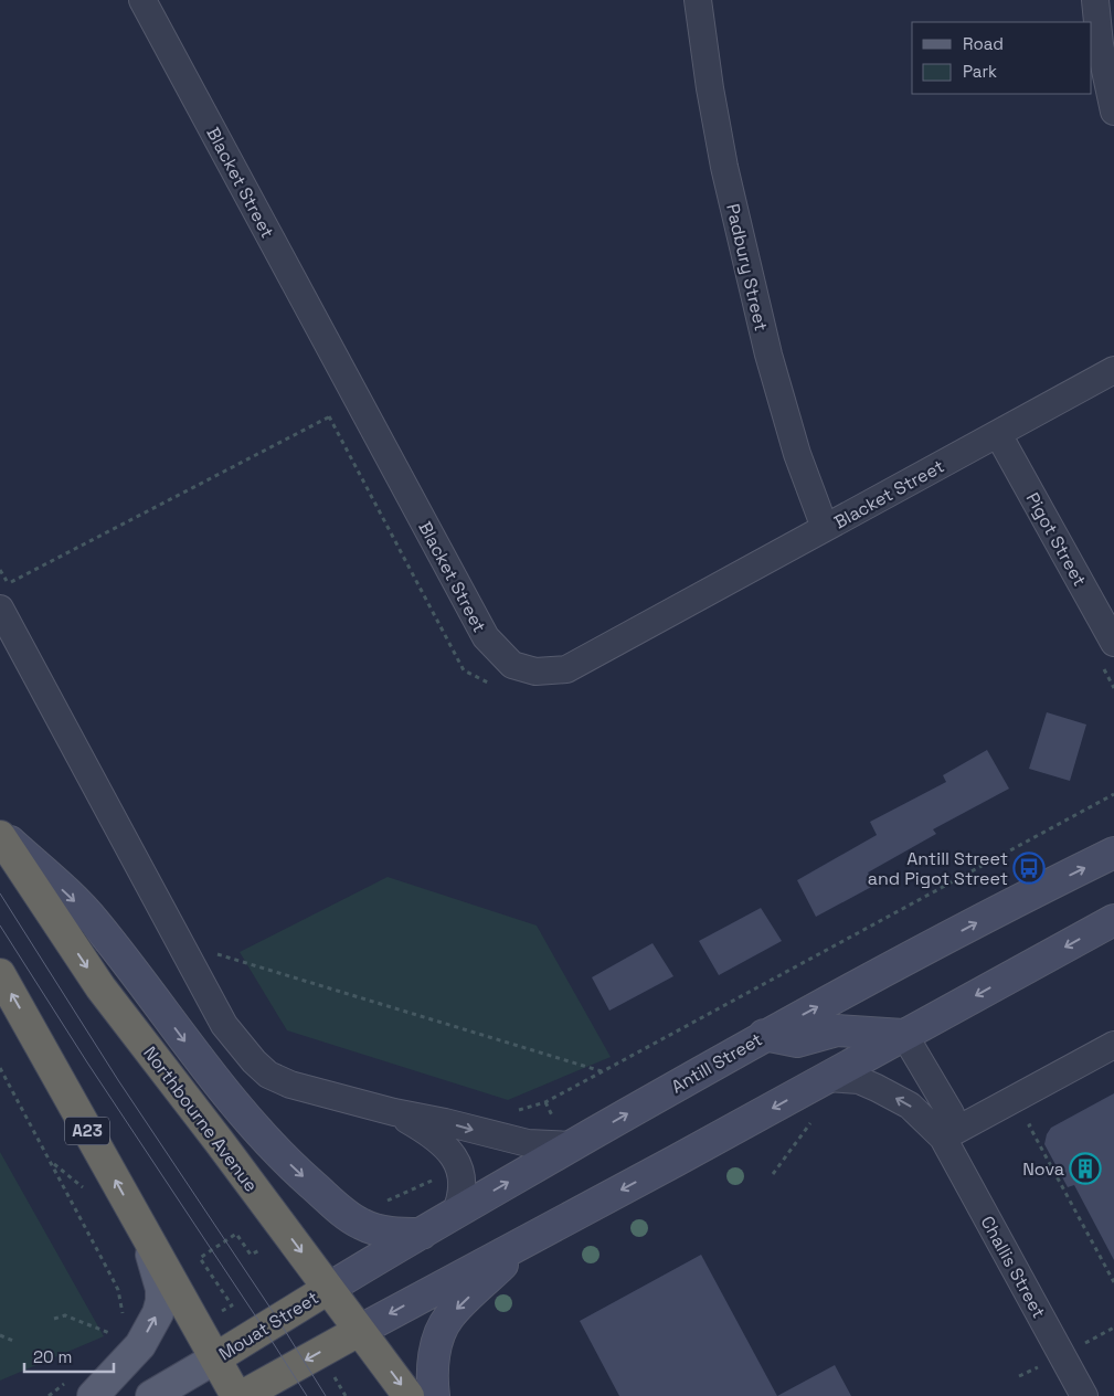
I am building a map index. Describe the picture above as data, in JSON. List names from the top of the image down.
{
  "streets": {
    "highway": ["Northbourne Avenue", "A23", "Mouat Street"],
    "main road": ["Antill Street"],
    "street": [
      "Blacket Street",
      "Padbury Street",
      "Pigot Street",
      "Challis Street"
    ]
  },
  "crossings": [
    ["Blacket Street", "Padbury Street"],
    ["Blacket Street", "Pigot Street"],
    ["Antill Street", "Northbourne Avenue"],
    ["Antill Street", "Mouat Street"],
    ["Northbourne Avenue", "Mouat Street"],
    ["A23", "Mouat Street"]
  ],
  "places": {
    "bus stop": ["Antill Street and Pigot Street"],
    "building": ["Nova"]
  },
  "legend": ["Road", "Park"],
  "scale_bar": "20 m"
}
